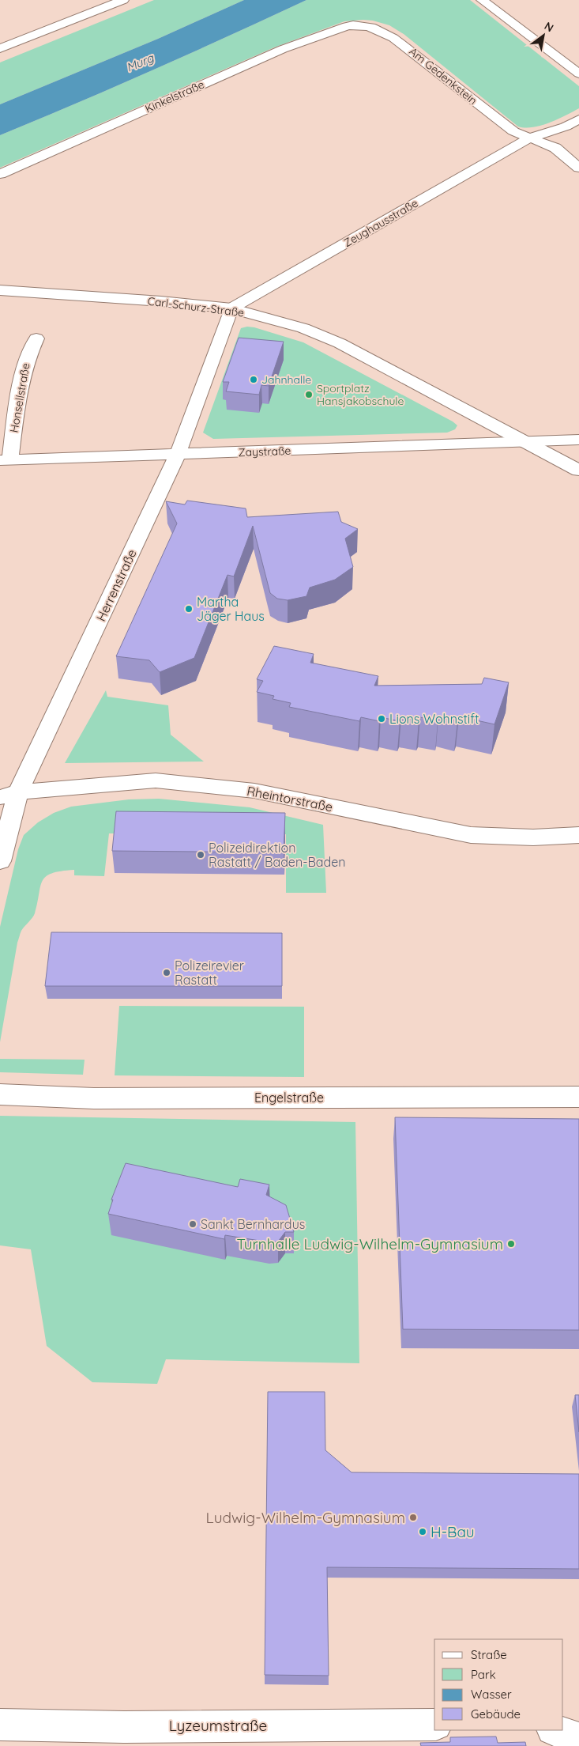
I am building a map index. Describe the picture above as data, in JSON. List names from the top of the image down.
{
  "streets": {
    "street": [
      "Am Gedenkstein",
      "Kinkelstraße",
      "Zeughausstraße",
      "Carl-Schurz-Straße",
      "Honsellstraße",
      "Zaystraße",
      "Herrenstraße",
      "Rheintorstraße",
      "Engelstraße",
      "Lyzeumstraße"
    ]
  },
  "crossings": [
    ["Am Gedenkstein", "Kinkelstraße"],
    ["Am Gedenkstein", "Zeughausstraße"],
    ["Zeughausstraße", "Carl-Schurz-Straße"],
    ["Zeughausstraße", "Herrenstraße"],
    ["Carl-Schurz-Straße", "Zaystraße"],
    ["Carl-Schurz-Straße", "Herrenstraße"],
    ["Honsellstraße", "Zaystraße"],
    ["Zaystraße", "Herrenstraße"],
    ["Herrenstraße", "Rheintorstraße"]
  ],
  "water": ["Murg"],
  "places": [
    "Jahnhalle",
    "Sportplatz Hansjakobschule",
    "Martha Jäger Haus",
    "Lions Wohnstift",
    "Polizeidirektion Rastatt / Baden-Baden",
    "Polizeirevier Rastatt",
    "Sankt Bernhardus",
    "Turnhalle Ludwig-Wilhelm-Gymnasium",
    "Ludwig-Wilhelm-Gymnasium",
    "H-Bau"
  ],
  "legend": [
    "Straße",
    "Park",
    "Wasser",
    "Gebäude"
  ],
  "north": "top right"
}
